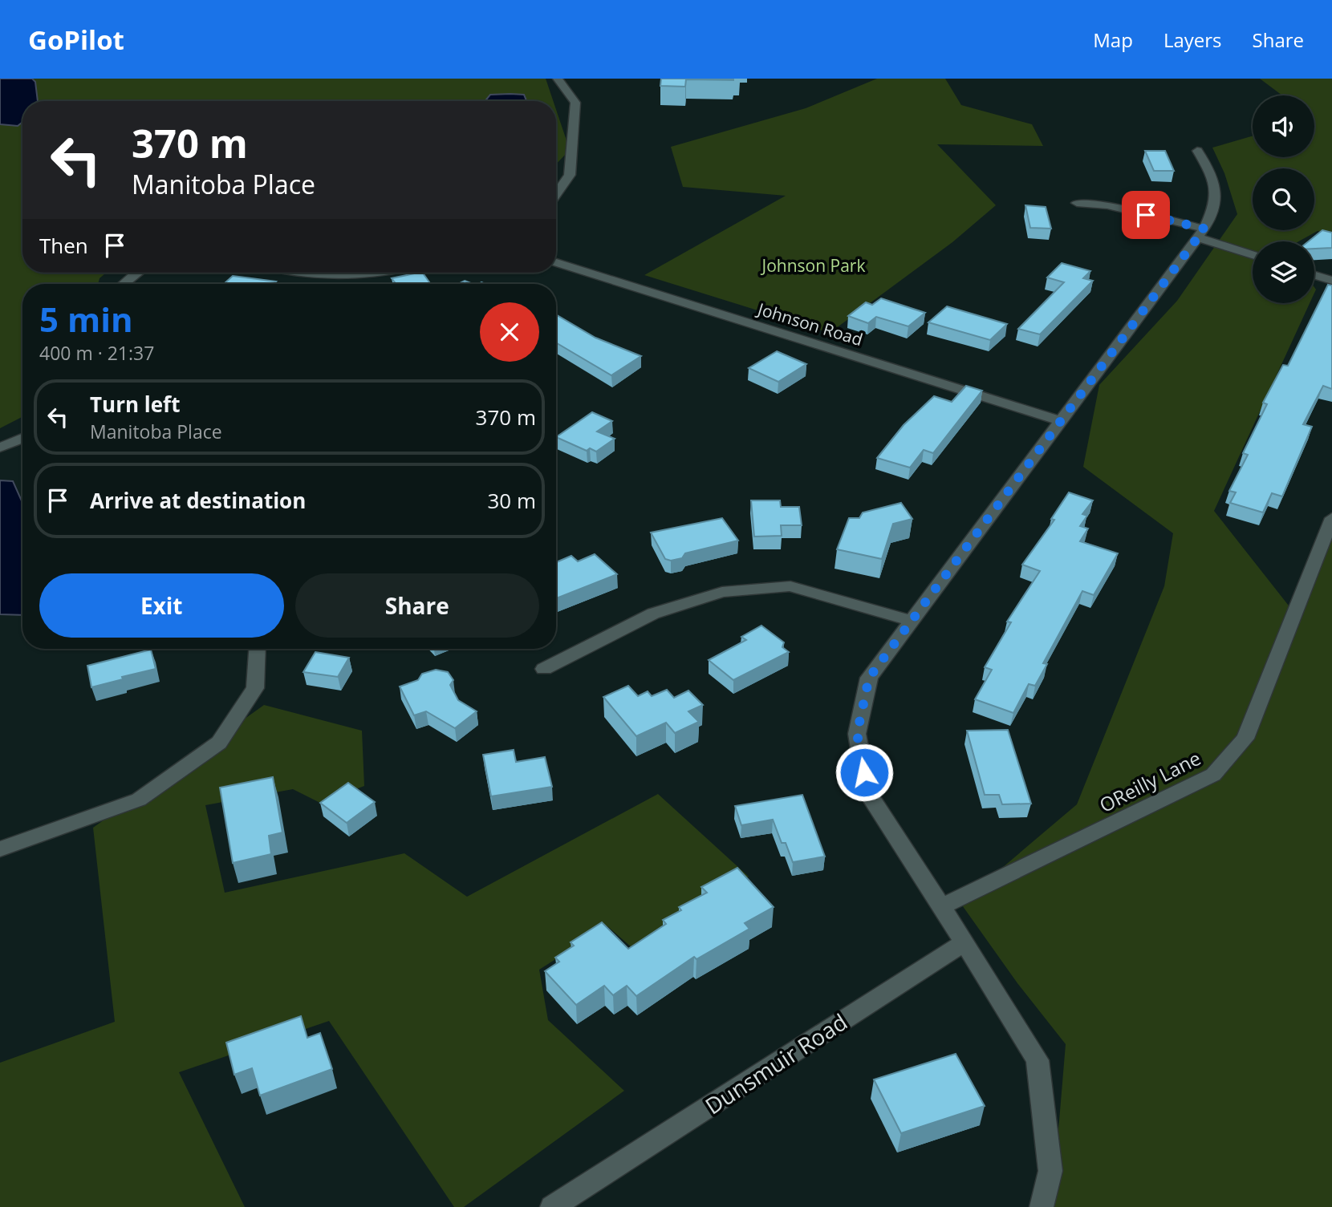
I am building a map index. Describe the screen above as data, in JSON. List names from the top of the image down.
{
  "streets": {
    "street": ["Johnson Road", "OReilly Lane", "Dunsmuir Road"]
  },
  "parks": ["Johnson Park"],
  "page": {
    "header": "GoPilot",
    "nav": ["Map", "Layers", "Share"],
    "turn": ["370 m", "Manitoba Place"],
    "then": "Then",
    "heading": ["5 min", "400 m · 21:37"],
    "list": [
      {
        "name": "Turn left",
        "note": "Manitoba Place",
        "value": "370 m"
      },
      {
        "name": "Arrive at destination",
        "value": "30 m"
      }
    ],
    "buttons": ["Exit", "Share"]
  }
}
